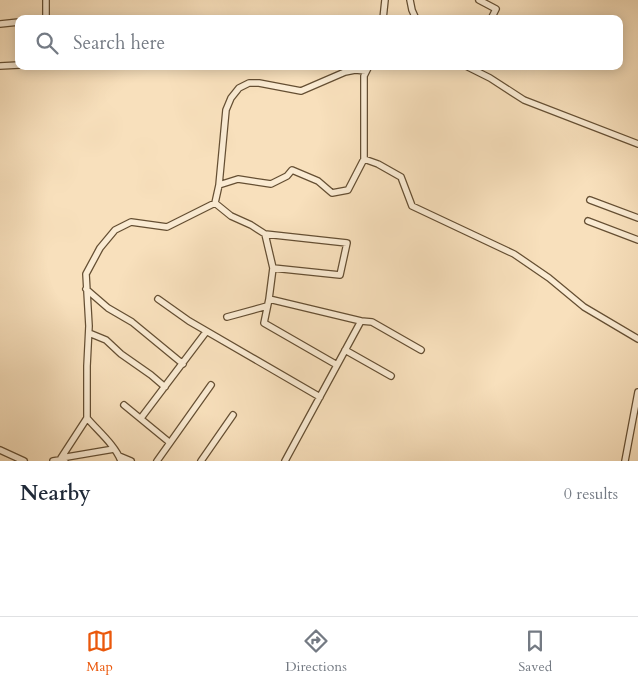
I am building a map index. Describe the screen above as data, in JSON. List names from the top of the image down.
{
  "page": {
    "search": "Search here",
    "heading": ["Nearby", "0 results"],
    "nav": ["Map", "Directions", "Saved"]
  }
}
